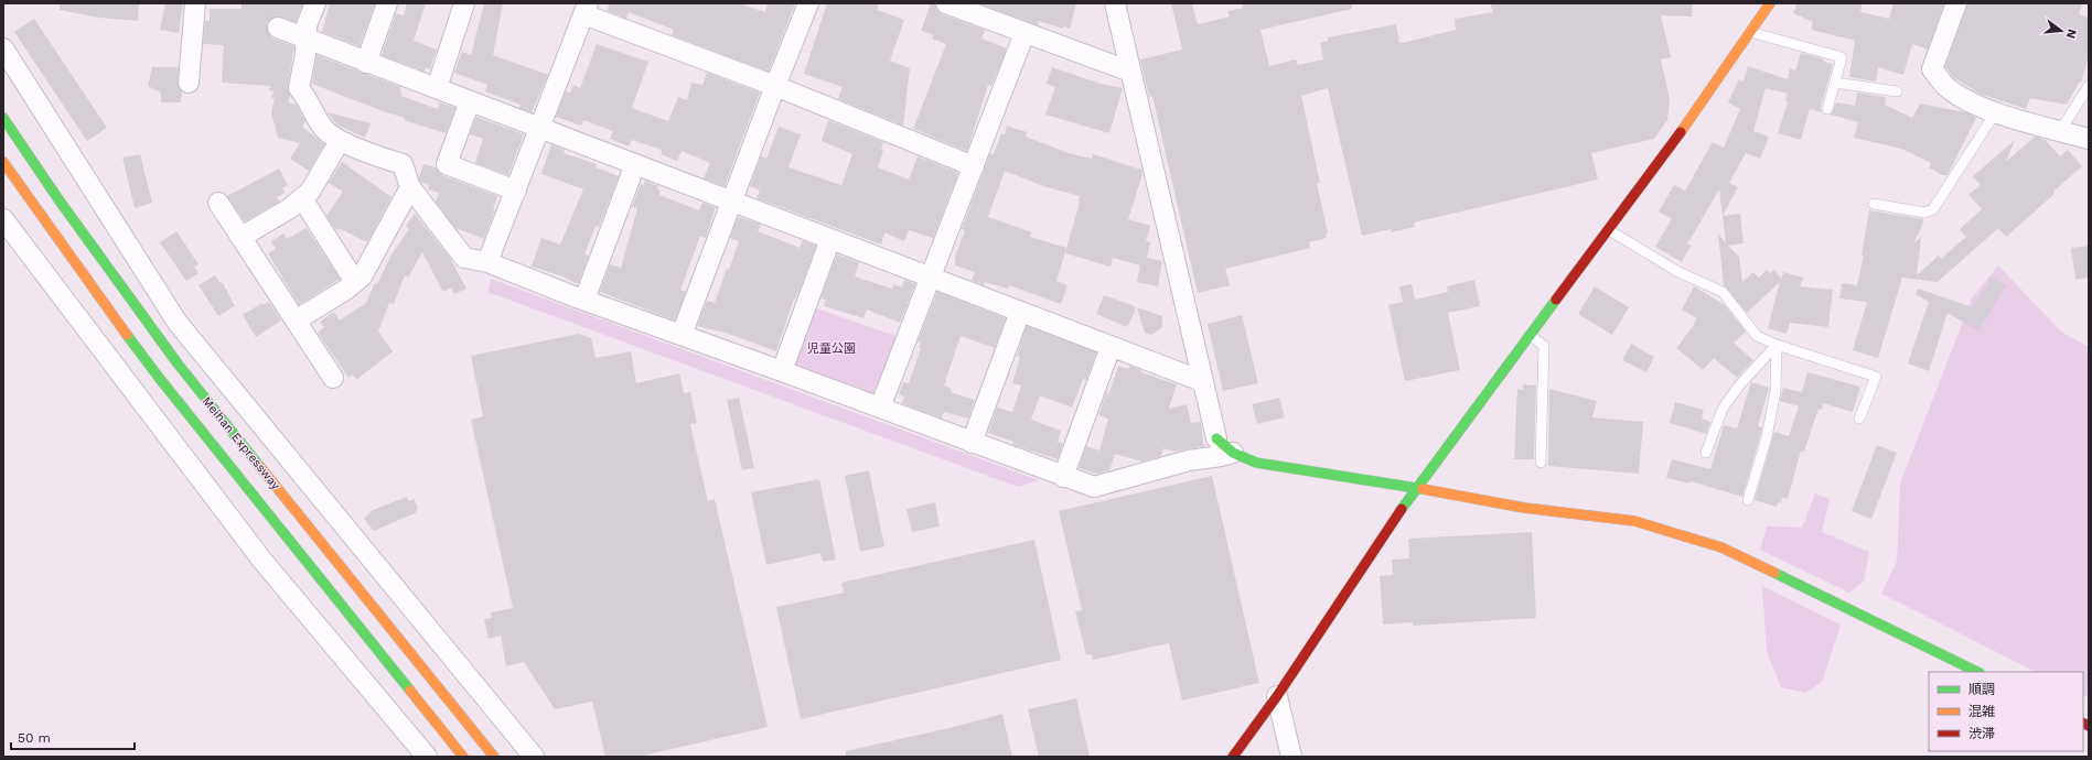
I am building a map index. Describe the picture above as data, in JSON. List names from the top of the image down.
{
  "streets": {
    "main road": ["Meihan Expressway"]
  },
  "parks": ["児童公園"],
  "legend": ["順調", "混雑", "渋滞"],
  "scale_bar": "50 m",
  "north": "right"
}
